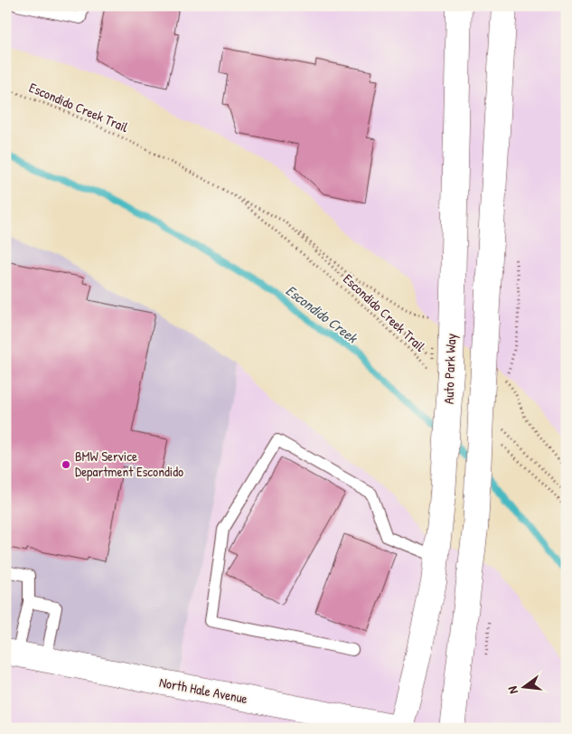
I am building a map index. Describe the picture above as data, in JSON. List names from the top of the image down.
{
  "streets": {
    "main road": ["Auto Park Way", "North Hale Avenue"],
    "path": ["Escondido Creek Trail"]
  },
  "crossings": [
    ["Escondido Creek Trail", "Auto Park Way"],
    ["Auto Park Way", "North Hale Avenue"]
  ],
  "water": ["Escondido Creek"],
  "places": ["BMW Service Department Escondido"],
  "north": "left"
}
